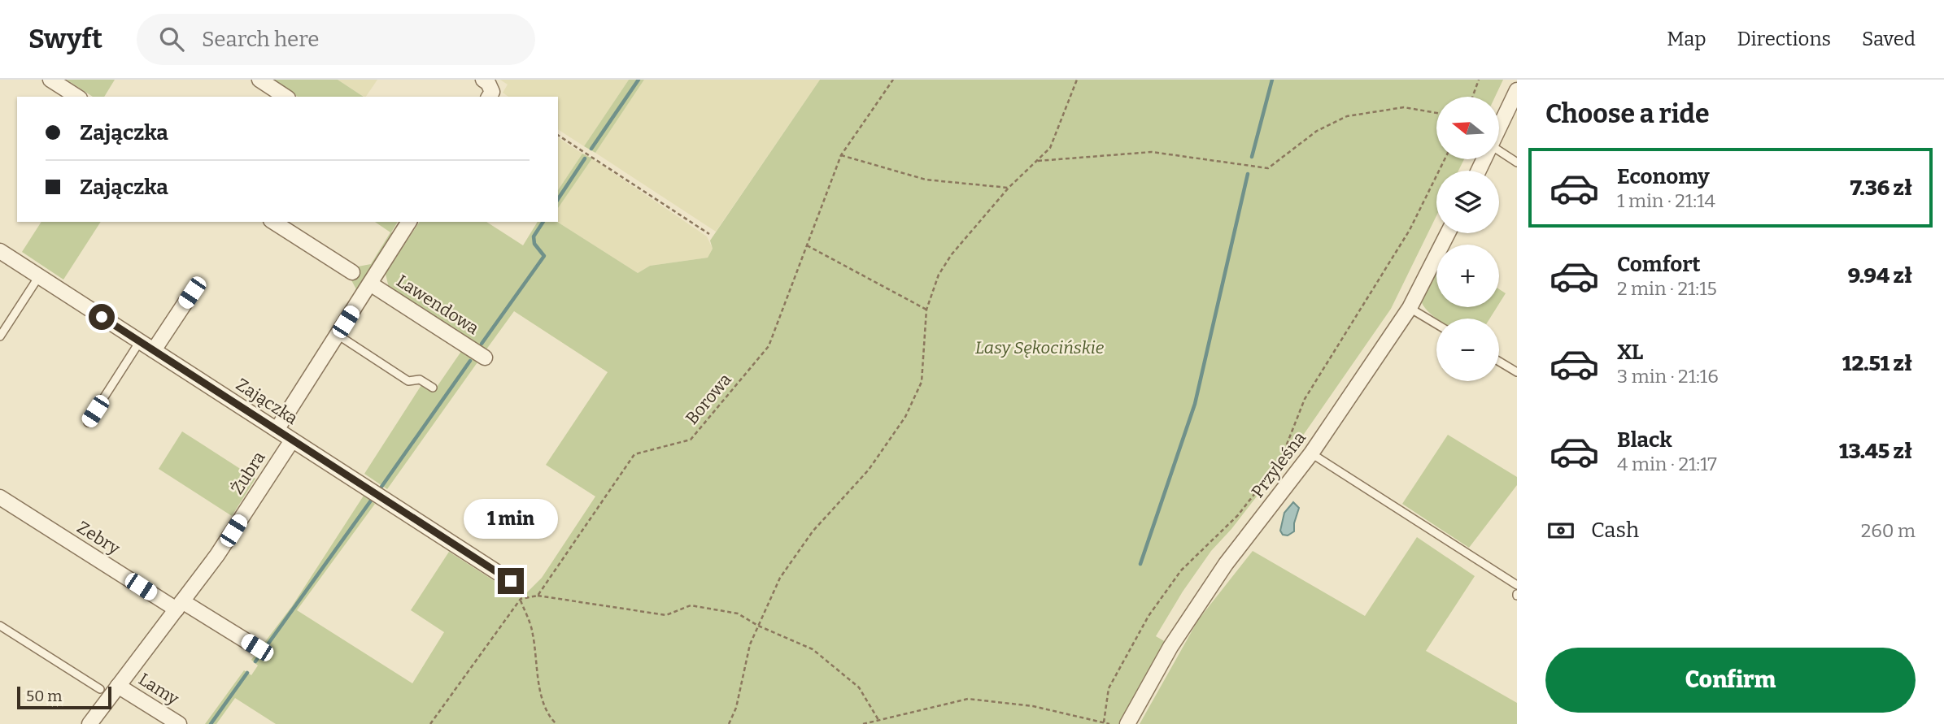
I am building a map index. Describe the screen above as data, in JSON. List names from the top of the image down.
{
  "streets": {
    "street": [
      "Lawendowa",
      "Zajączka",
      "Przyleśna",
      "Żubra",
      "Zebry",
      "Lamy"
    ],
    "path": ["Borowa"]
  },
  "crossings": [
    ["Zajączka", "Żubra"],
    ["Żubra", "Zebry"]
  ],
  "parks": ["Lasy Sękocińskie"],
  "scale_bar": "50 m",
  "north": "left",
  "page": {
    "header": "Swyft",
    "search": "Search here",
    "nav": ["Map", "Directions", "Saved"],
    "heading": "Choose a ride",
    "map_buttons": ["+", "−"],
    "banner": ["Zajączka", "Zajączka"],
    "list": [
      {
        "name": "Economy",
        "note": "1 min · 21:14",
        "value": "7.36 zł"
      },
      {
        "name": "Comfort",
        "note": "2 min · 21:15",
        "value": "9.94 zł"
      },
      {
        "name": "XL",
        "note": "3 min · 21:16",
        "value": "12.51 zł"
      },
      {
        "name": "Black",
        "note": "4 min · 21:17",
        "value": "13.45 zł"
      }
    ],
    "bubble": "1 min",
    "pay": ["Cash", "260 m"],
    "buttons": "Confirm",
    "scale": "50 m"
  }
}
